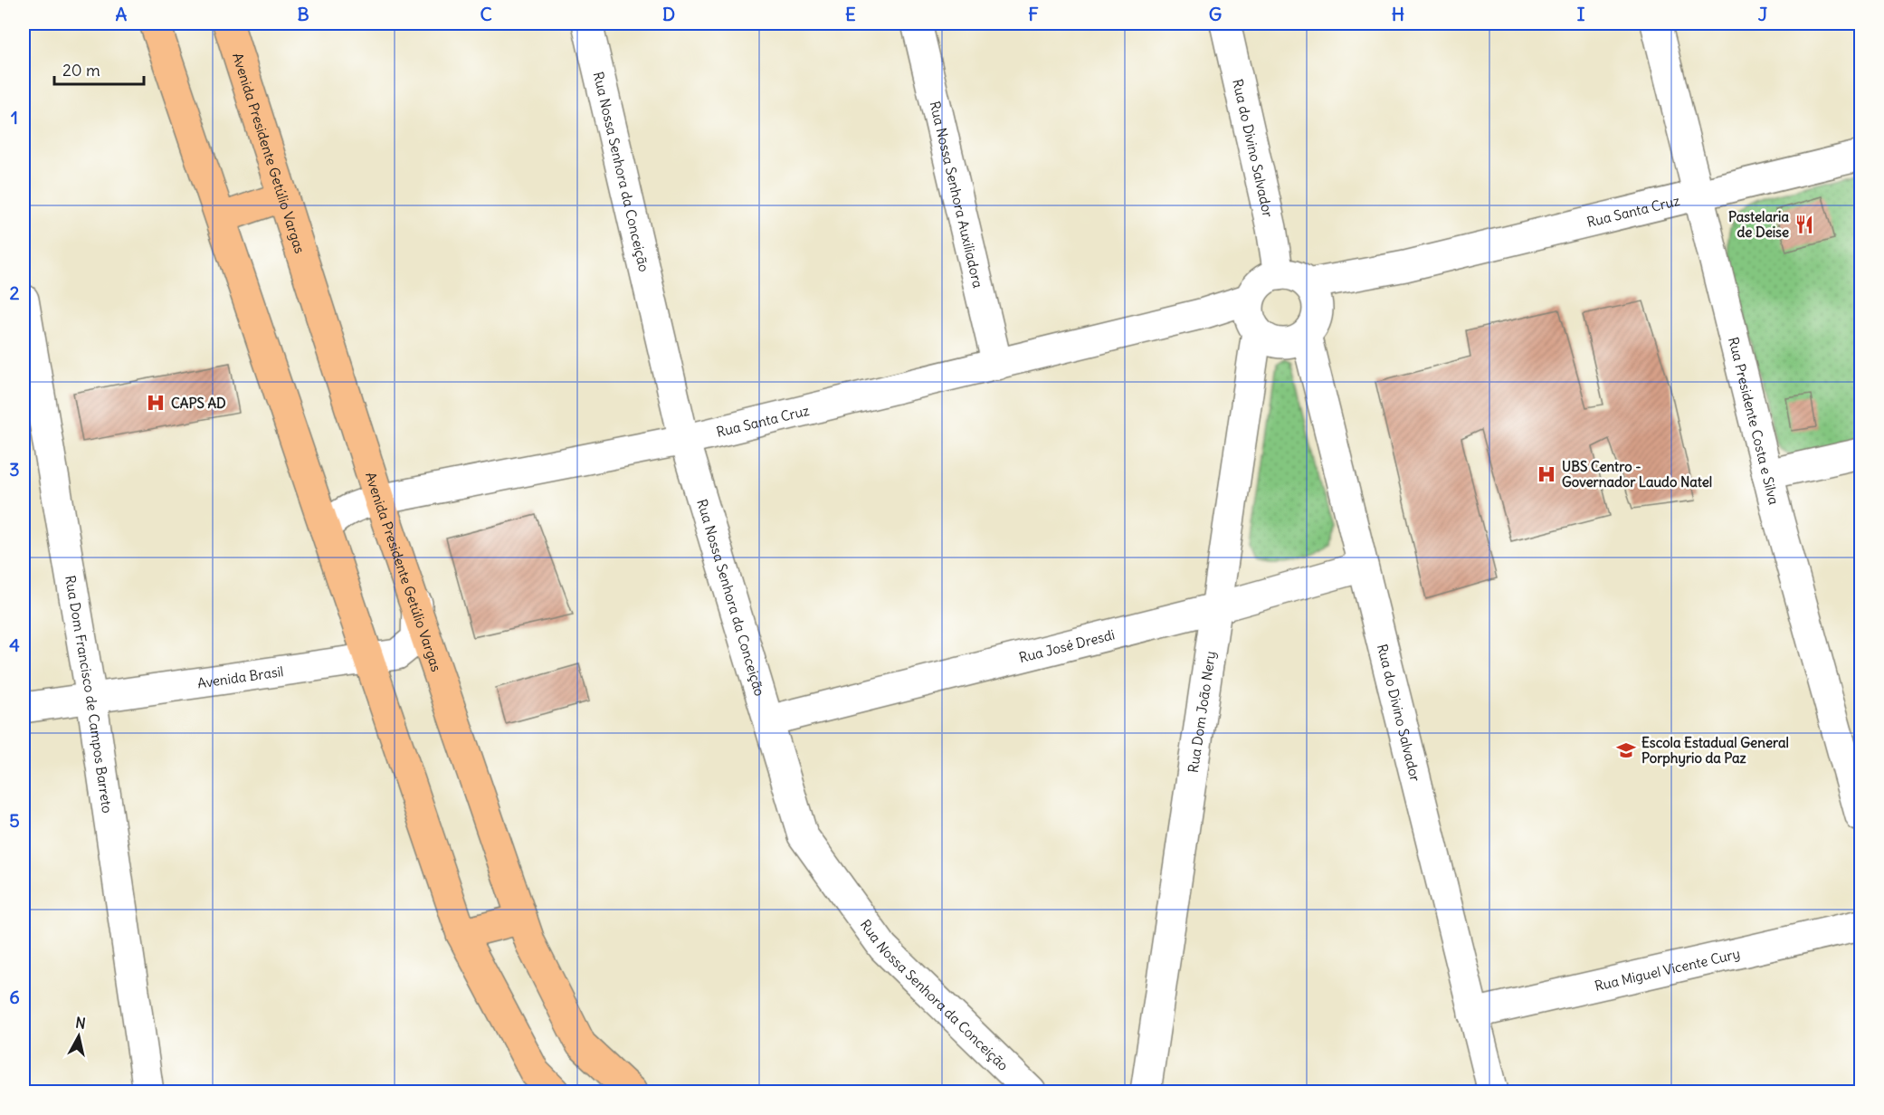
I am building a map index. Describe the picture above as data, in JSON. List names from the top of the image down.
{
  "streets": {
    "main road": ["Avenida Presidente Getúlio Vargas"],
    "street": [
      "Rua do Divino Salvador",
      "Rua Nossa Senhora da Conceição",
      "Rua Nossa Senhora Auxiliadora",
      "Rua Santa Cruz",
      "Rua Presidente Costa e Silva",
      "Rua José Dresdi",
      "Avenida Brasil",
      "Rua Dom Francisco de Campos Barreto",
      "Rua Dom João Nery",
      "Rua Miguel Vicente Cury"
    ]
  },
  "crossings": [
    ["Rua do Divino Salvador", "Rua Santa Cruz"],
    ["Rua do Divino Salvador", "Rua José Dresdi"],
    ["Rua do Divino Salvador", "Rua Dom João Nery"],
    ["Rua do Divino Salvador", "Rua Miguel Vicente Cury"],
    ["Avenida Presidente Getúlio Vargas", "Rua Santa Cruz"],
    ["Avenida Presidente Getúlio Vargas", "Avenida Brasil"],
    ["Rua Nossa Senhora da Conceição", "Rua Santa Cruz"],
    ["Rua Nossa Senhora da Conceição", "Rua José Dresdi"],
    ["Rua Nossa Senhora Auxiliadora", "Rua Santa Cruz"],
    ["Rua Santa Cruz", "Rua Presidente Costa e Silva"],
    ["Rua Santa Cruz", "Rua Dom João Nery"],
    ["Rua José Dresdi", "Rua Dom João Nery"],
    ["Avenida Brasil", "Rua Dom Francisco de Campos Barreto"]
  ],
  "places": {
    "restaurant": ["Pastelaria de Deise"],
    "hospital": ["CAPS AD", "UBS Centro - Governador Laudo Natel"],
    "school or university": ["Escola Estadual General Porphyrio da Paz"]
  },
  "scale_bar": "20 m",
  "north": "top",
  "grid": {
    "columns": [
      "A",
      "B",
      "C",
      "D",
      "E",
      "F",
      "G",
      "H",
      "I",
      "J"
    ],
    "rows": [
      "1",
      "2",
      "3",
      "4",
      "5",
      "6"
    ]
  }
}
